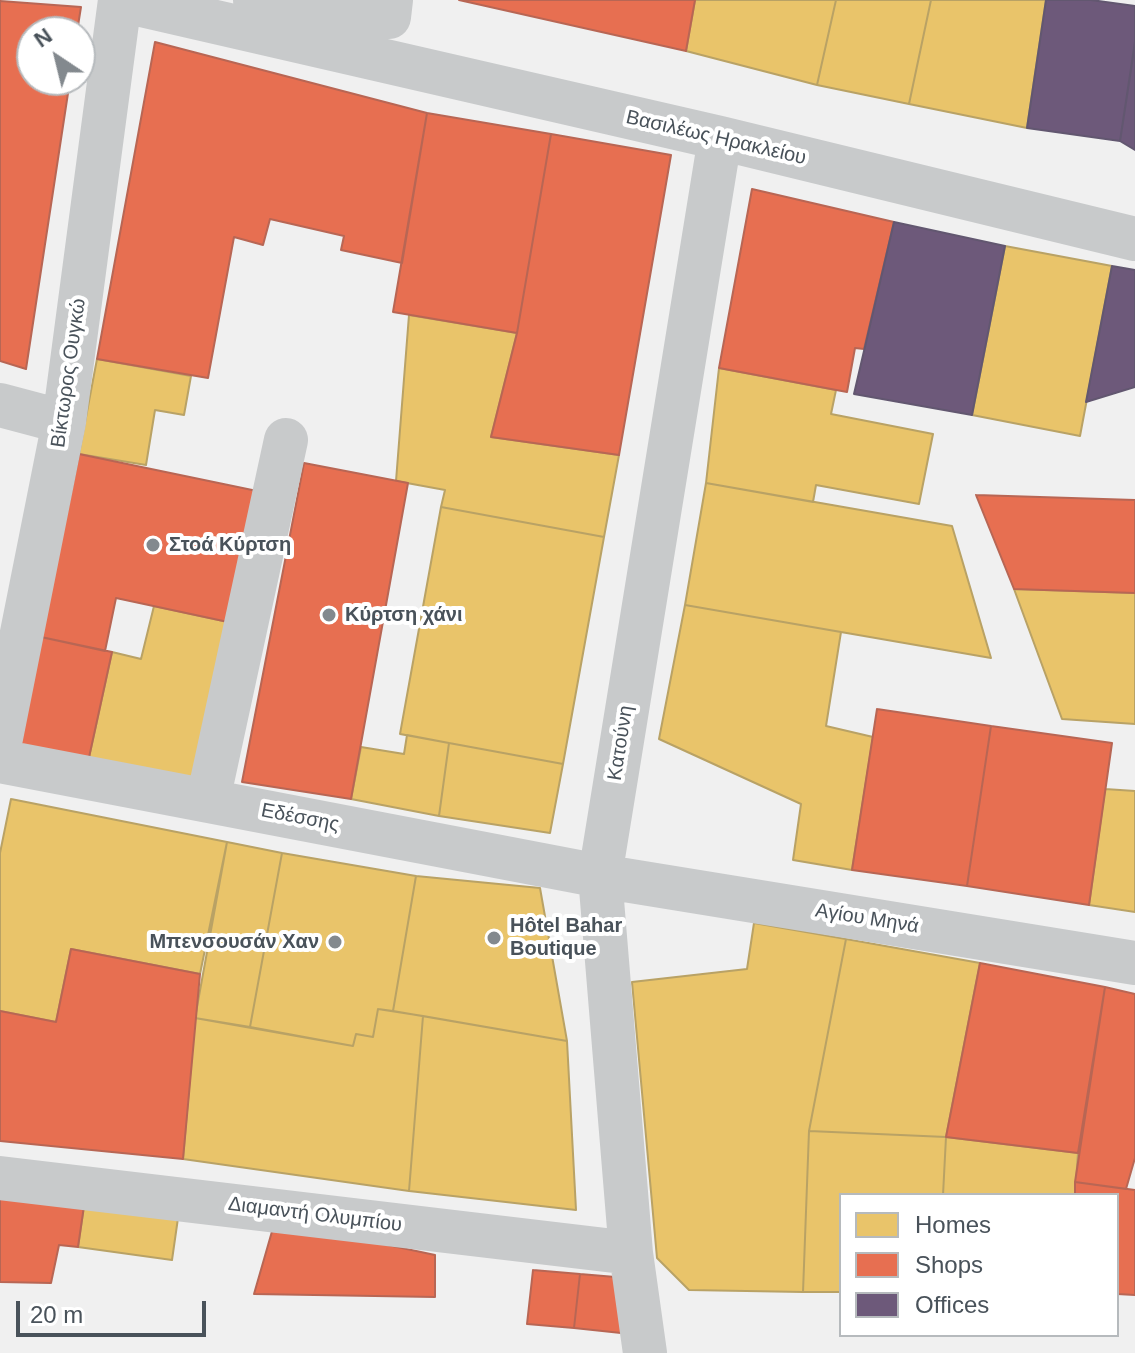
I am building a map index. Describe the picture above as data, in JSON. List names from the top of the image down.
{
  "streets": {
    "street": [
      "Βασιλέως Ηρακλείου",
      "Βίκτωρος Ουγκώ",
      "Κατούνη",
      "Εδέσσης",
      "Αγίου Μηνά",
      "Διαμαντή Ολυμπίου"
    ]
  },
  "crossings": [
    ["Βασιλέως Ηρακλείου", "Κατούνη"],
    ["Κατούνη", "Εδέσσης"],
    ["Κατούνη", "Αγίου Μηνά"],
    ["Κατούνη", "Διαμαντή Ολυμπίου"],
    ["Εδέσσης", "Αγίου Μηνά"]
  ],
  "places": [
    "Στοά Κύρτση",
    "Κύρτση χάνι",
    "Hôtel Bahar Boutique",
    "Μπενσουσάν Χαν"
  ],
  "legend": ["Homes", "Shops", "Offices"],
  "scale_bar": "20 m",
  "north": "top left"
}
